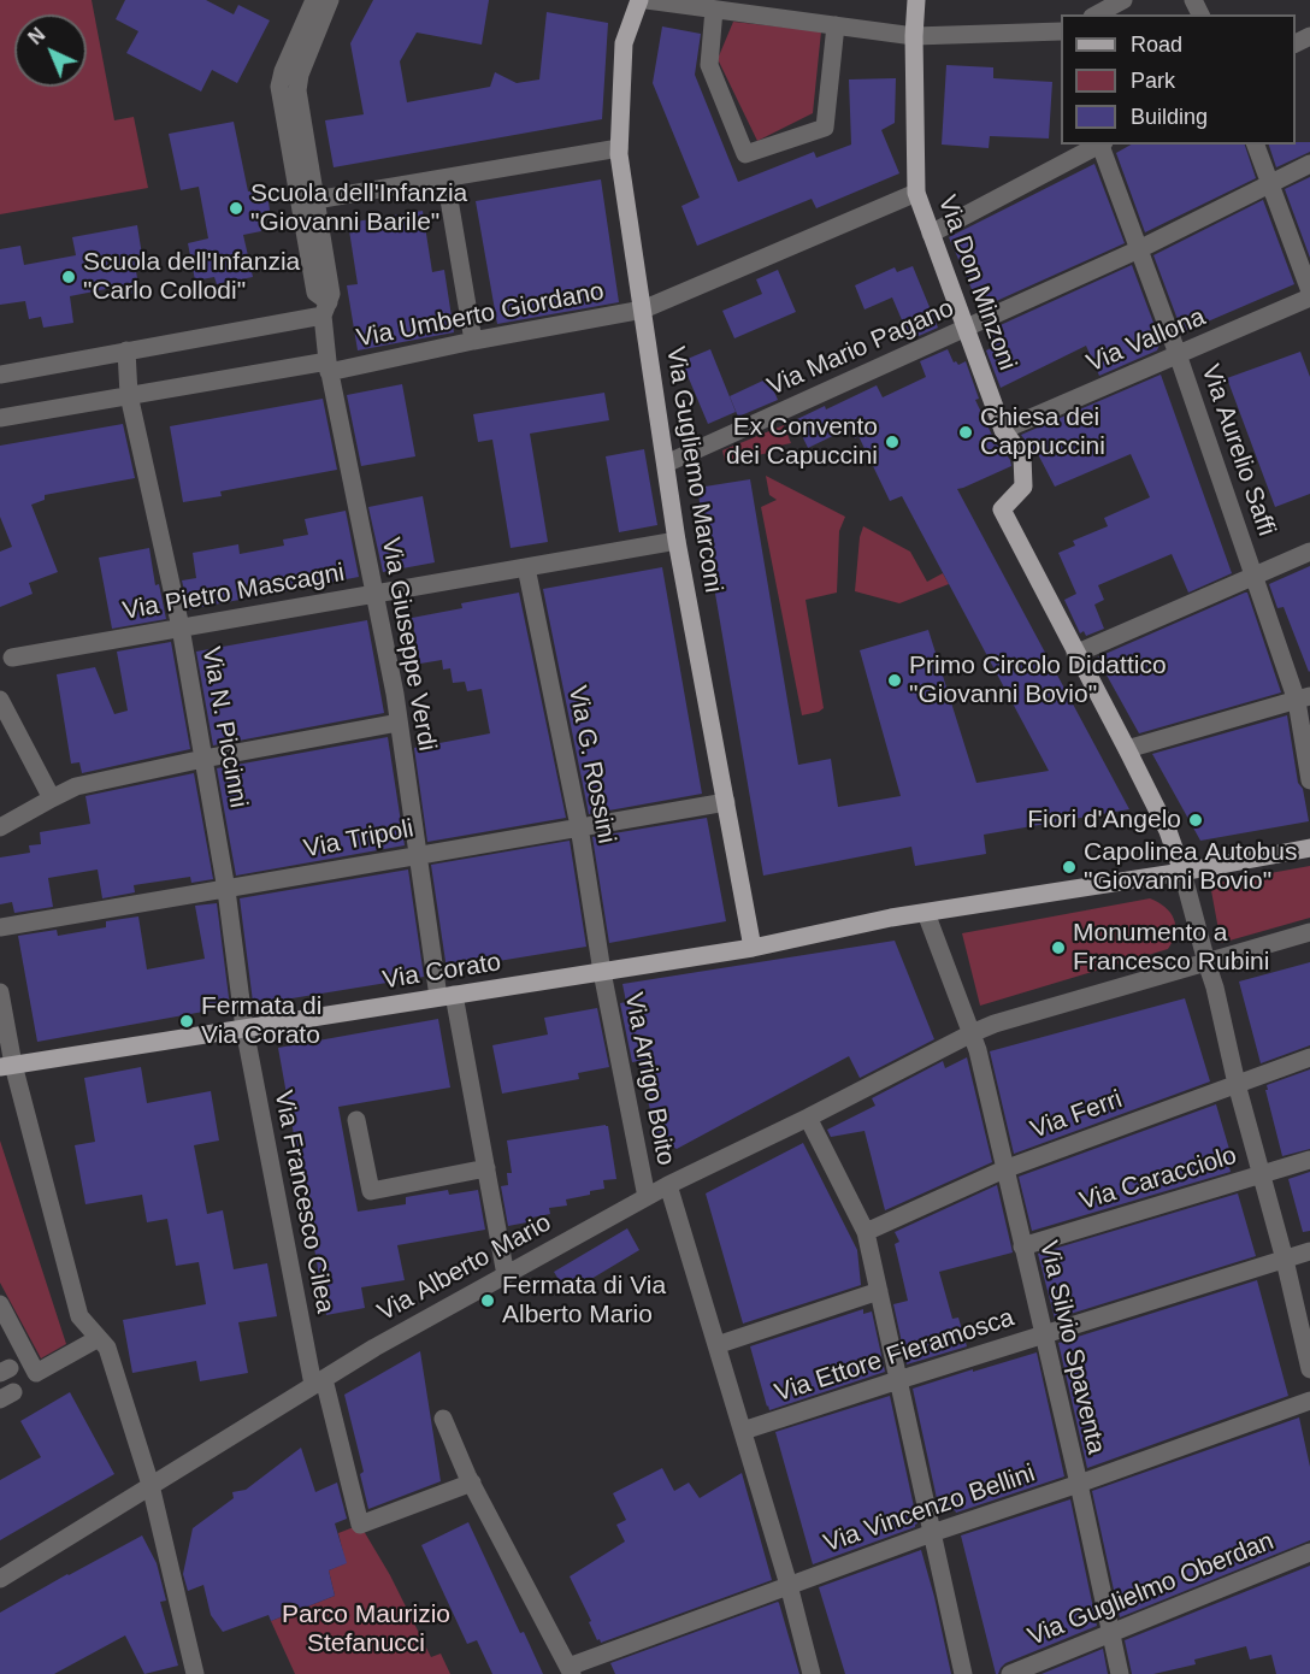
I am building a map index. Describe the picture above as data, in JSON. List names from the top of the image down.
{
  "streets": {
    "main road": ["Via Don Minzoni", "Via Gugliemo Marconi", "Via Corato"],
    "street": [
      "Via Umberto Giordano",
      "Via Vallona",
      "Via Mario Pagano",
      "Via Aurelio Saffi",
      "Via Pietro Mascagni",
      "Via Giuseppe Verdi",
      "Via N. Piccinni",
      "Via G. Rossini",
      "Via Tripoli",
      "Via Arrigo Boito",
      "Via Ferri",
      "Via Caracciolo",
      "Via Francesco Cilea",
      "Via Alberto Mario",
      "Via Silvio Spaventa",
      "Via Ettore Fieramosca",
      "Via Vincenzo Bellini",
      "Via Guglielmo Oberdan"
    ]
  },
  "crossings": [
    ["Via Don Minzoni", "Via Umberto Giordano"],
    ["Via Don Minzoni", "Via Vallona"],
    ["Via Don Minzoni", "Via Mario Pagano"],
    ["Via Don Minzoni", "Via Corato"],
    ["Via Umberto Giordano", "Via Gugliemo Marconi"],
    ["Via Umberto Giordano", "Via Giuseppe Verdi"],
    ["Via Umberto Giordano", "Via N. Piccinni"],
    ["Via Vallona", "Via Aurelio Saffi"],
    ["Via Mario Pagano", "Via Aurelio Saffi"],
    ["Via Mario Pagano", "Via Gugliemo Marconi"],
    ["Via Gugliemo Marconi", "Via Pietro Mascagni"],
    ["Via Gugliemo Marconi", "Via Tripoli"],
    ["Via Gugliemo Marconi", "Via Corato"],
    ["Via Pietro Mascagni", "Via Giuseppe Verdi"],
    ["Via Pietro Mascagni", "Via N. Piccinni"],
    ["Via Pietro Mascagni", "Via G. Rossini"],
    ["Via Giuseppe Verdi", "Via Tripoli"],
    ["Via Giuseppe Verdi", "Via Corato"],
    ["Via Giuseppe Verdi", "Via Alberto Mario"],
    ["Via N. Piccinni", "Via Tripoli"],
    ["Via N. Piccinni", "Via Corato"],
    ["Via N. Piccinni", "Via Francesco Cilea"],
    ["Via G. Rossini", "Via Tripoli"],
    ["Via G. Rossini", "Via Corato"],
    ["Via G. Rossini", "Via Arrigo Boito"],
    ["Via Corato", "Via Arrigo Boito"],
    ["Via Corato", "Via Francesco Cilea"],
    ["Via Corato", "Via Silvio Spaventa"],
    ["Via Arrigo Boito", "Via Alberto Mario"],
    ["Via Ferri", "Via Silvio Spaventa"],
    ["Via Caracciolo", "Via Silvio Spaventa"],
    ["Via Francesco Cilea", "Via Alberto Mario"],
    ["Via Alberto Mario", "Via Silvio Spaventa"],
    ["Via Silvio Spaventa", "Via Ettore Fieramosca"],
    ["Via Silvio Spaventa", "Via Vincenzo Bellini"],
    ["Via Silvio Spaventa", "Via Guglielmo Oberdan"]
  ],
  "parks": ["Parco Maurizio Stefanucci"],
  "places": [
    "Scuola dell'Infanzia \"Giovanni Barile\"",
    "Scuola dell'Infanzia \"Carlo Collodi\"",
    "Chiesa dei Cappuccini",
    "Ex Convento dei Capuccini",
    "Primo Circolo Didattico \"Giovanni Bovio\"",
    "Fiori d'Angelo",
    "Capolinea Autobus \"Giovanni Bovio\"",
    "Monumento a Francesco Rubini",
    "Fermata di Via Corato",
    "Fermata di Via Alberto Mario"
  ],
  "legend": ["Road", "Park", "Building"],
  "north": "top left"
}
